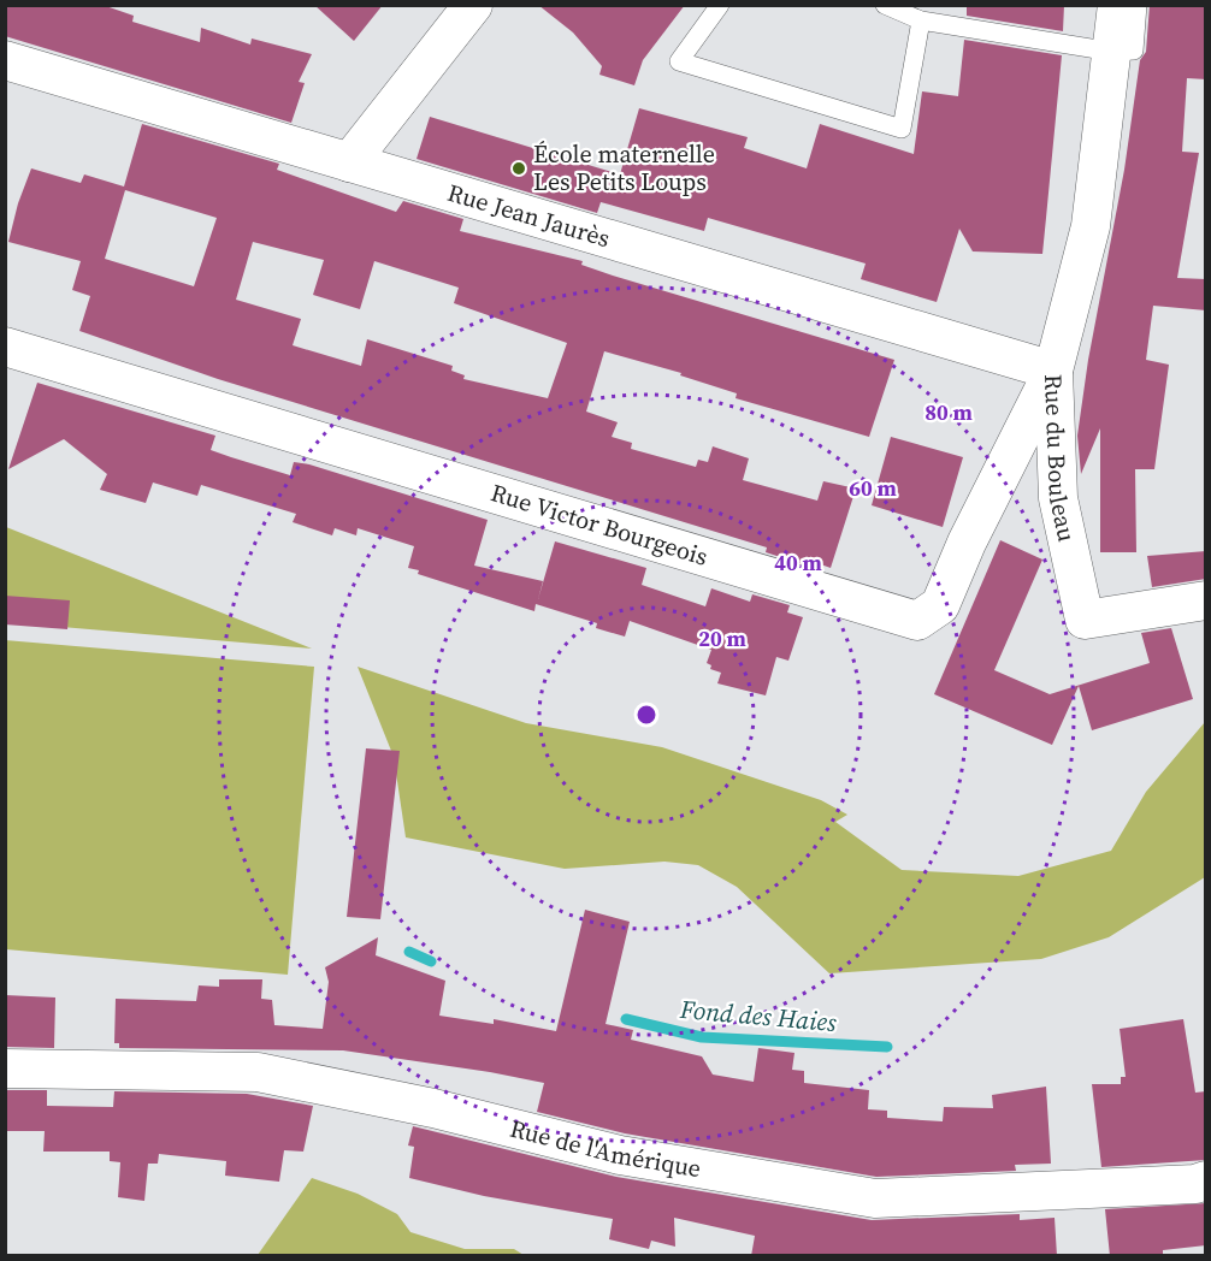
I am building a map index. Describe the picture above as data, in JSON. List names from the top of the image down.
{
  "streets": {
    "street": [
      "Rue Jean Jaurès",
      "Rue du Bouleau",
      "Rue Victor Bourgeois",
      "Rue de l'Amérique"
    ]
  },
  "crossings": [
    ["Rue Jean Jaurès", "Rue du Bouleau"],
    ["Rue Jean Jaurès", "Rue Victor Bourgeois"],
    ["Rue du Bouleau", "Rue Victor Bourgeois"]
  ],
  "water": ["Fond des Haies"],
  "places": ["École maternelle Les Petits Loups"],
  "rings": [
    "80 m",
    "60 m",
    "40 m",
    "20 m"
  ]
}
